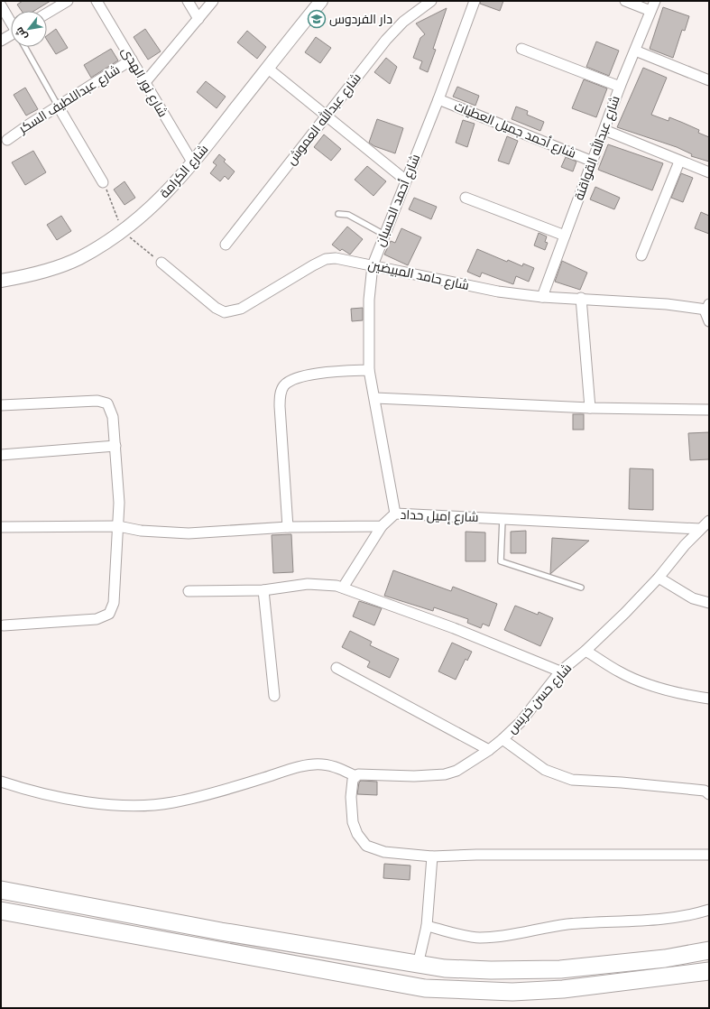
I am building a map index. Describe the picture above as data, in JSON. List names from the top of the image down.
{
  "streets": {
    "street": [
      "شارع نور الهدى",
      "شارع عبداللطيف السكر",
      "شارع عبدالله العموش",
      "شارع أحمد جميل العطيات",
      "شارع عبدالله القواقنة",
      "شارع الكرامة",
      "شارع أحمد الحسبان",
      "شارع حامد المبيضين",
      "شارع إميل حداد",
      "شارع حسن خريس"
    ]
  },
  "crossings": [
    ["شارع نور الهدى", "شارع عبداللطيف السكر"],
    ["شارع نور الهدى", "شارع الكرامة"],
    ["شارع أحمد جميل العطيات", "شارع عبدالله القواقنة"],
    ["شارع أحمد جميل العطيات", "شارع أحمد الحسبان"],
    ["شارع عبدالله القواقنة", "شارع حامد المبيضين"],
    ["شارع أحمد الحسبان", "شارع حامد المبيضين"],
    ["شارع أحمد الحسبان", "شارع إميل حداد"],
    ["شارع إميل حداد", "شارع حسن خريس"]
  ],
  "places": {
    "school or university": ["دار الفردوس"]
  },
  "north": "bottom left"
}
